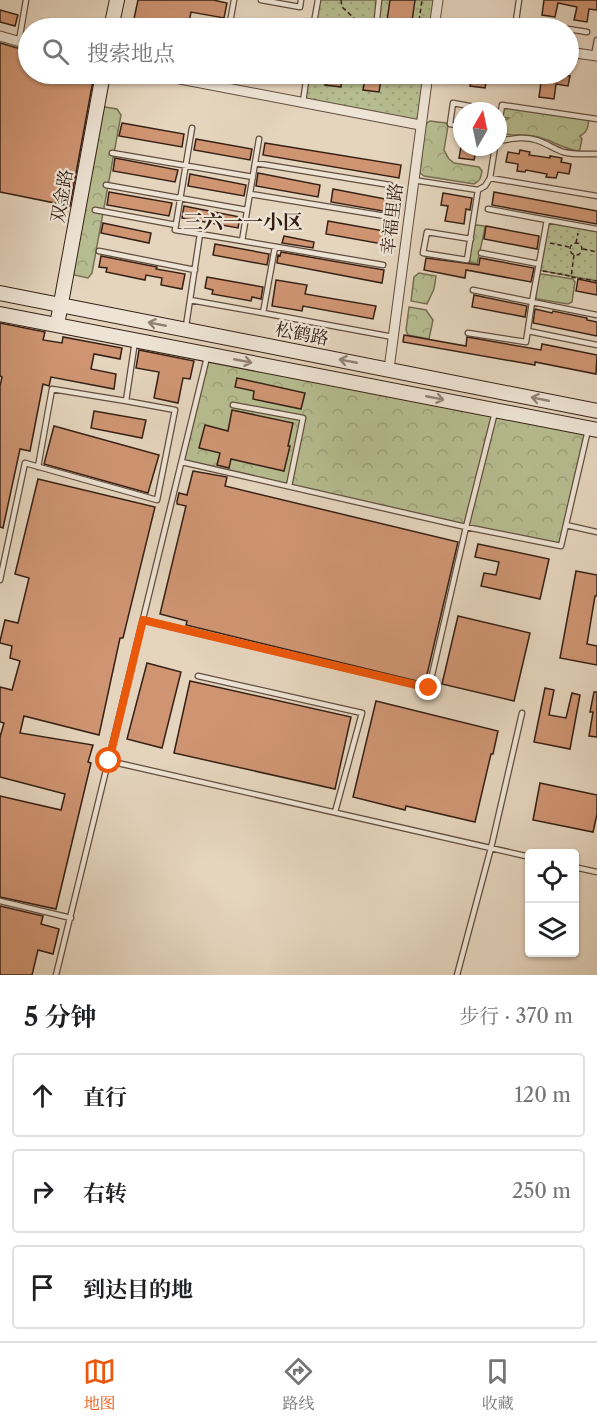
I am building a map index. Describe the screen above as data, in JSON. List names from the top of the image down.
{
  "streets": {
    "main road": ["双金路", "松鹤路"],
    "street": ["幸福里路"]
  },
  "crossings": [
    ["双金路", "松鹤路"],
    ["幸福里路", "松鹤路"]
  ],
  "districts": ["三六一一小区"],
  "north": "top",
  "page": {
    "search": "搜索地点",
    "heading": ["5 分钟", "步行 · 370 m"],
    "list": [
      ["直行", "120 m"],
      ["右转", "250 m"],
      "到达目的地"
    ],
    "nav": ["地图", "路线", "收藏"]
  }
}
